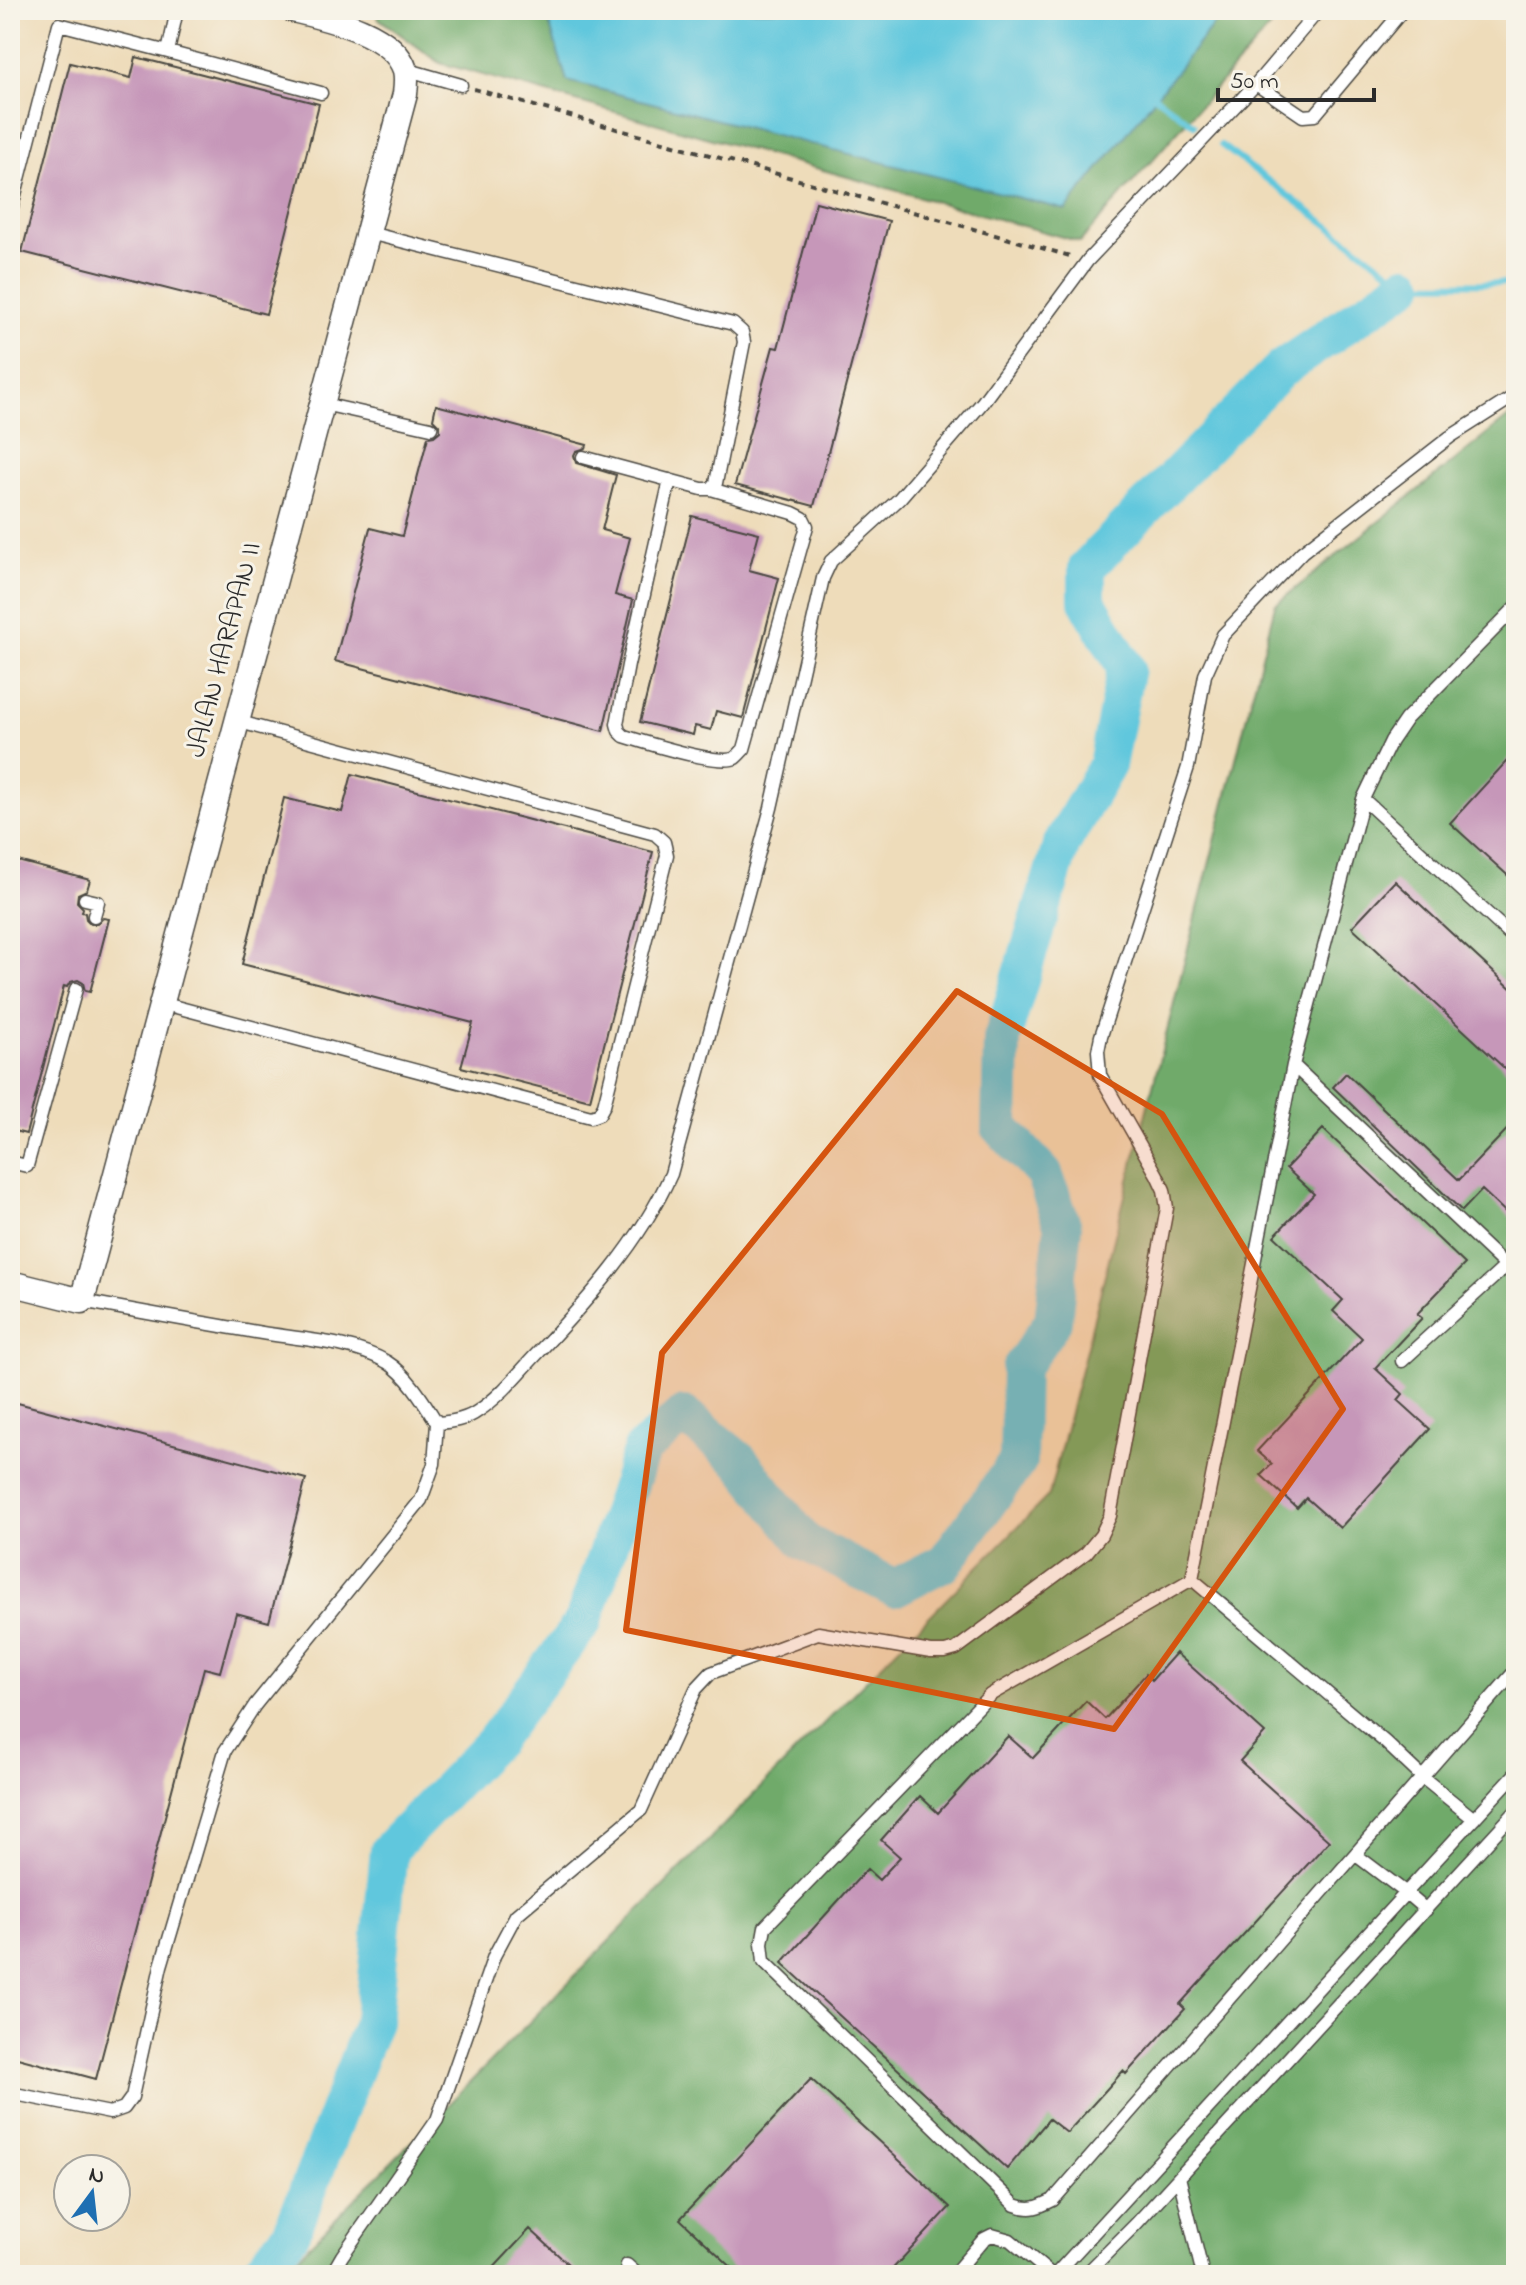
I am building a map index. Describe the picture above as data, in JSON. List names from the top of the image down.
{
  "streets": {
    "street": ["JALAN HARAPAN II"]
  },
  "scale_bar": "50 m",
  "north": "top"
}
